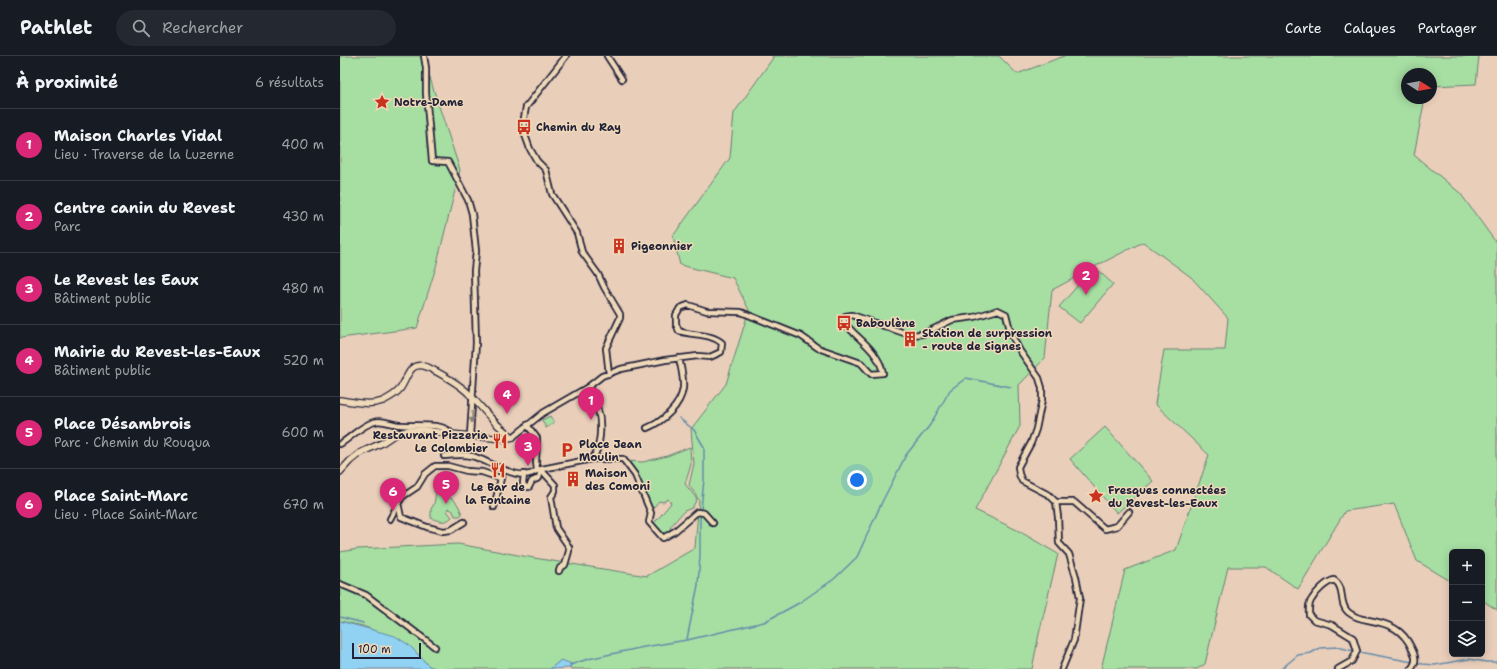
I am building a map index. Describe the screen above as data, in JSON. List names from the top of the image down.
{
  "places": {
    "place": ["Notre-Dame", "Fresques connectées du Revest-les-Eaux"],
    "bus stop": ["Chemin du Ray", "Baboulène"],
    "building": ["Pigeonnier", "Station de surpression - route de Signes", "Maison des Comoni"],
    "restaurant": ["Restaurant Pizzeria Le Colombier", "Le Bar de la Fontaine"],
    "parking": ["Place Jean Moulin"]
  },
  "scale_bar": "100 m",
  "north": "right",
  "page": {
    "header": "Pathlet",
    "search": "Rechercher",
    "nav": ["Carte", "Calques", "Partager"],
    "heading": ["À proximité", "6 résultats"],
    "list": [
      {
        "mark": "1",
        "name": "Maison Charles Vidal",
        "note": "Lieu · Traverse de la Luzerne",
        "value": "400 m"
      },
      {
        "mark": "2",
        "name": "Centre canin du Revest",
        "note": "Parc",
        "value": "430 m"
      },
      {
        "mark": "3",
        "name": "Le Revest les Eaux",
        "note": "Bâtiment public",
        "value": "480 m"
      },
      {
        "mark": "4",
        "name": "Mairie du Revest-les-Eaux",
        "note": "Bâtiment public",
        "value": "520 m"
      },
      {
        "mark": "5",
        "name": "Place Désambrois",
        "note": "Parc · Chemin du Rouqua",
        "value": "600 m"
      },
      {
        "mark": "6",
        "name": "Place Saint-Marc",
        "note": "Lieu · Place Saint-Marc",
        "value": "670 m"
      }
    ],
    "pins": [
      "2",
      "4",
      "1",
      "3",
      "5",
      "6"
    ],
    "map_buttons": ["+", "−"],
    "scale": "100 m"
  }
}
